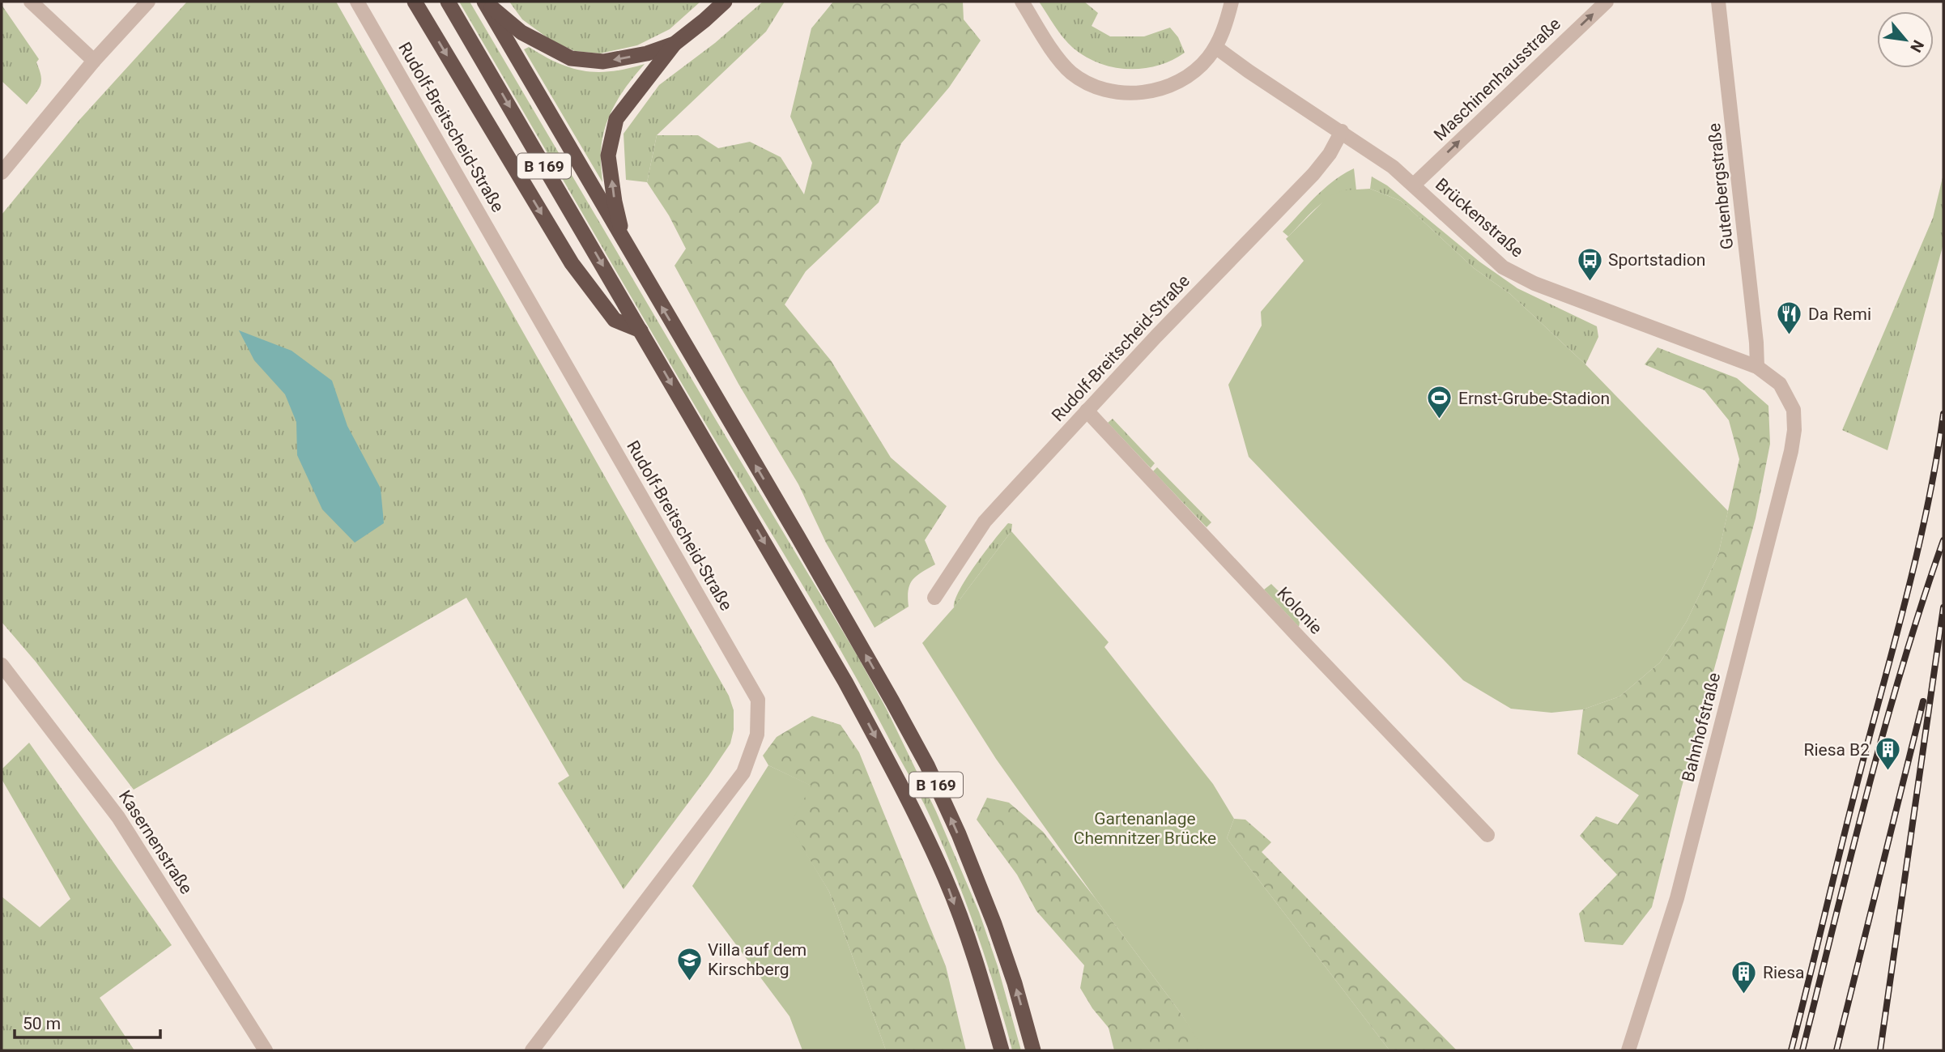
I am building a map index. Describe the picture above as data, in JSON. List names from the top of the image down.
{
  "streets": {
    "highway": ["B 169"],
    "street": [
      "Maschinenhausstraße",
      "Rudolf-Breitscheid-Straße",
      "Gutenbergstraße",
      "Brückenstraße",
      "Kolonie",
      "Bahnhofstraße",
      "Kasernenstraße"
    ]
  },
  "crossings": [
    ["Maschinenhausstraße", "Brückenstraße"],
    ["Rudolf-Breitscheid-Straße", "Brückenstraße"],
    ["Rudolf-Breitscheid-Straße", "Kolonie"],
    ["Gutenbergstraße", "Brückenstraße"],
    ["Brückenstraße", "Bahnhofstraße"]
  ],
  "one_way": ["Maschinenhausstraße"],
  "parks": ["Gartenanlage Chemnitzer Brücke"],
  "places": {
    "bus stop": ["Sportstadion"],
    "restaurant": ["Da Remi"],
    "sports": ["Ernst-Grube-Stadion"],
    "building": ["Riesa B2", "Riesa"],
    "school or university": ["Villa auf dem Kirschberg"]
  },
  "scale_bar": "50 m",
  "north": "bottom right"
}
